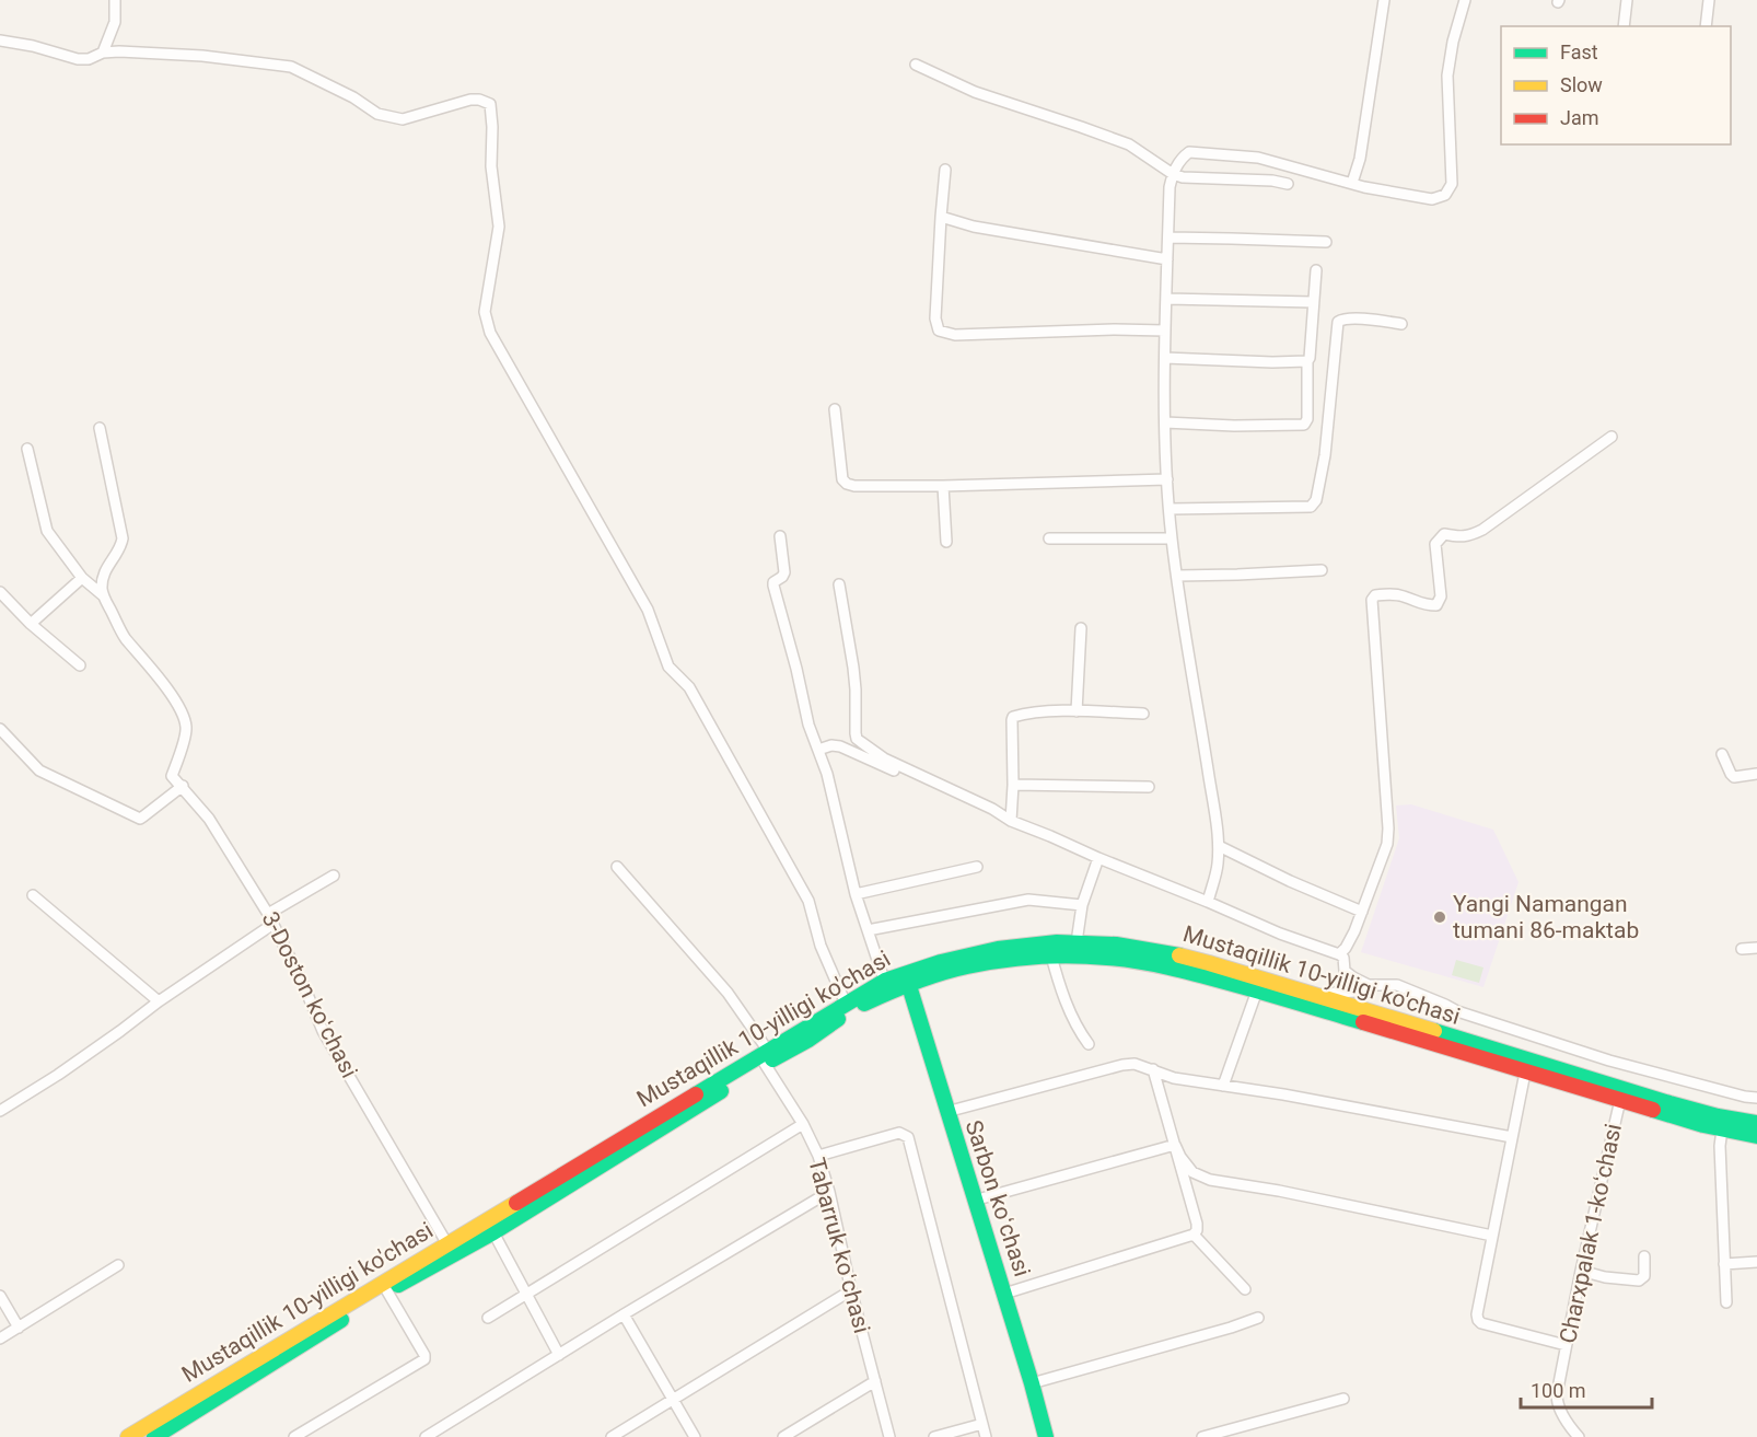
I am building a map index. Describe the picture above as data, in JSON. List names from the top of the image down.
{
  "streets": {
    "main road": ["Mustaqillik 10-yilligi ko'chasi", "Sarbon koʻchasi"],
    "street": ["3-Doston koʻchasi", "Charxpalak 1-koʻchasi", "Tabarruk koʻchasi"]
  },
  "crossings": [
    ["Mustaqillik 10-yilligi ko'chasi", "3-Doston koʻchasi"],
    ["Mustaqillik 10-yilligi ko'chasi", "Sarbon koʻchasi"],
    ["Mustaqillik 10-yilligi ko'chasi", "Charxpalak 1-koʻchasi"],
    ["Mustaqillik 10-yilligi ko'chasi", "Tabarruk koʻchasi"]
  ],
  "places": ["Yangi Namangan tumani 86-maktab"],
  "legend": ["Fast", "Slow", "Jam"],
  "scale_bar": "100 m"
}
